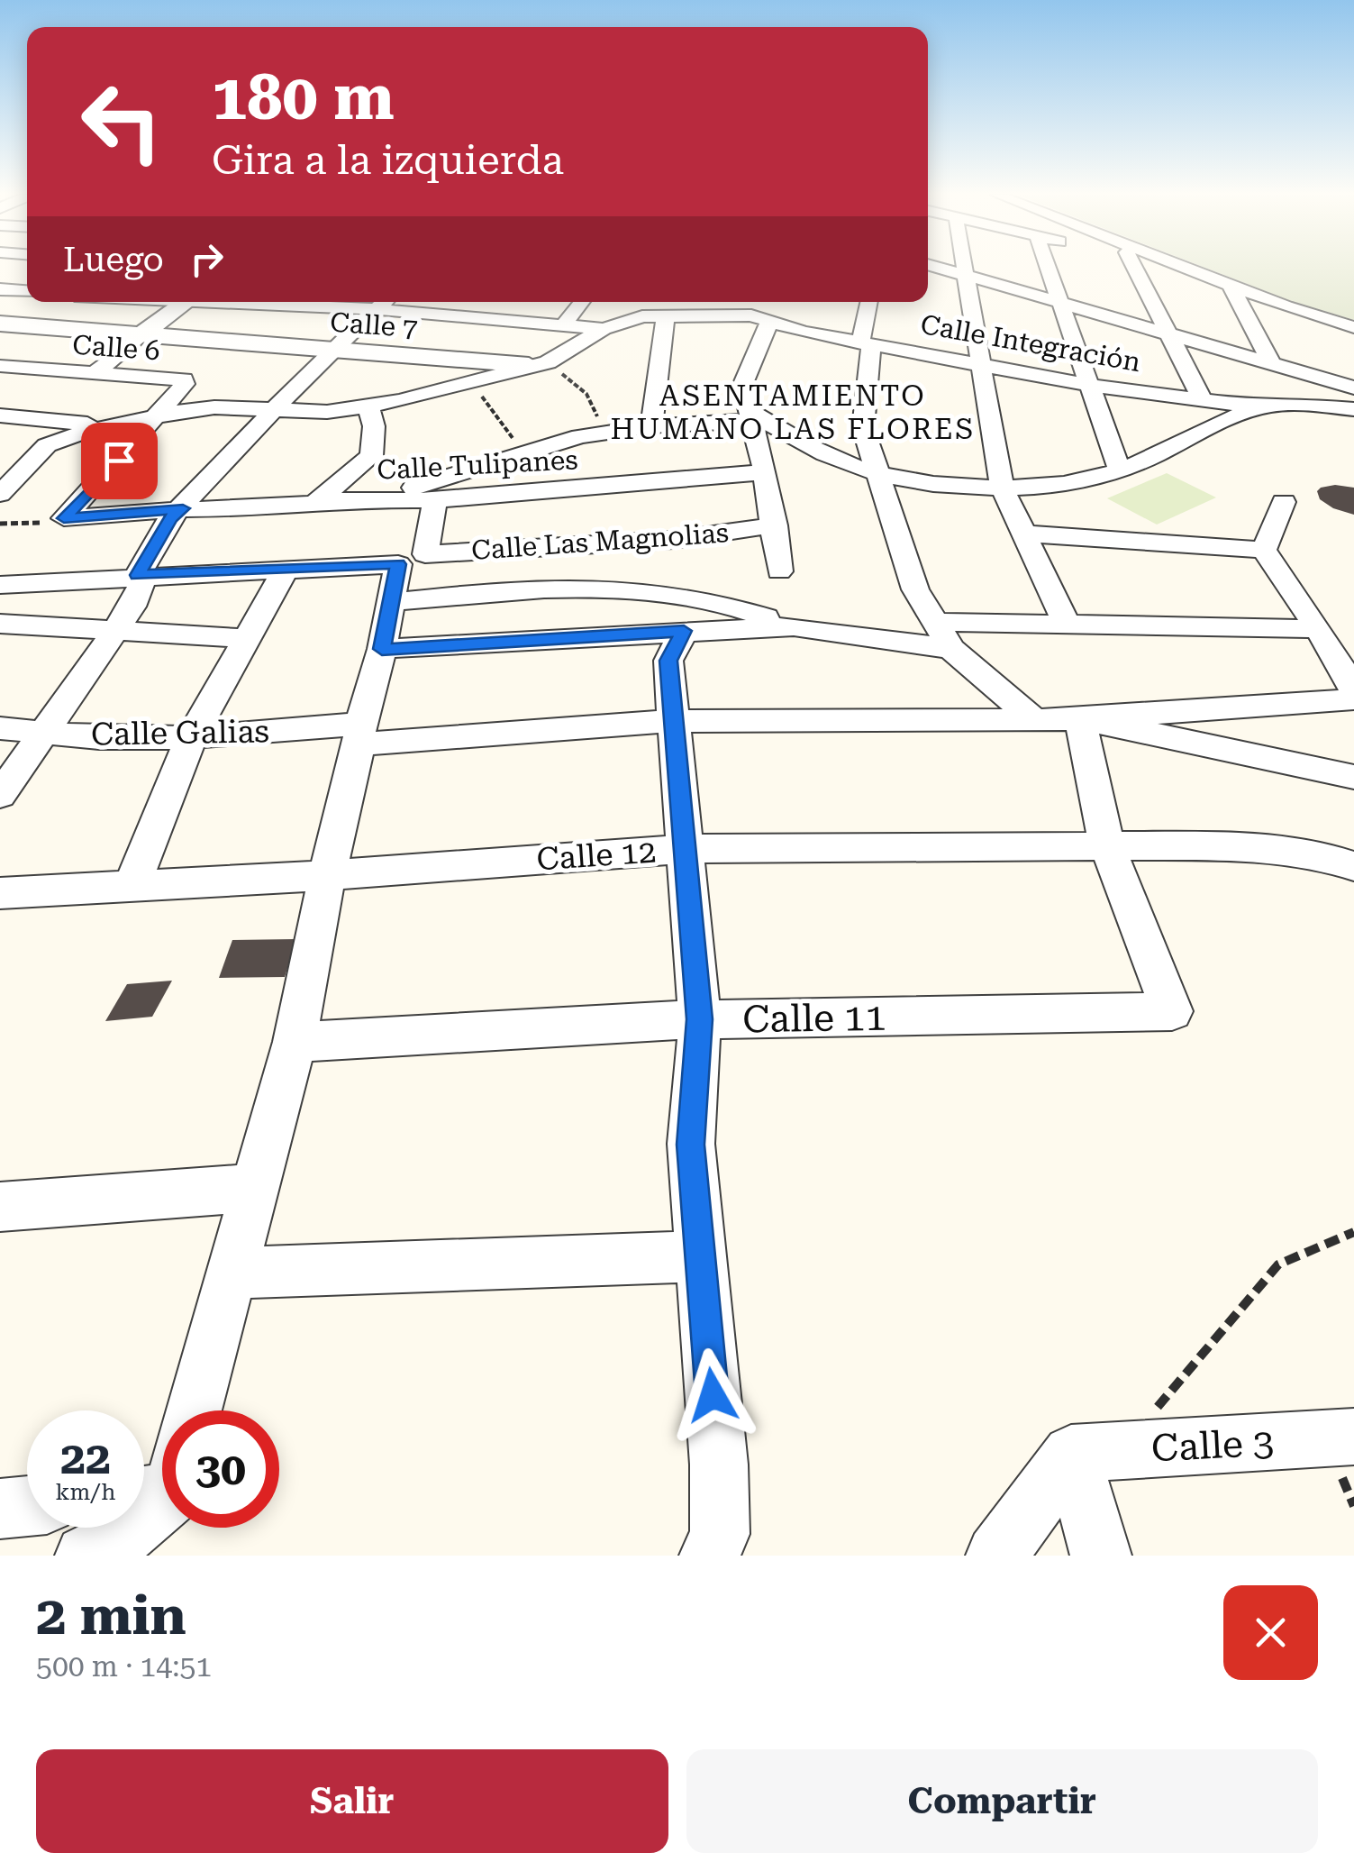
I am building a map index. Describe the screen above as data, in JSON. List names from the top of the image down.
{
  "streets": {
    "street": [
      "Calle 7",
      "Calle Integración",
      "Calle 6",
      "Calle Tulipanes",
      "Calle Las Magnolias",
      "Calle Galias",
      "Calle 12",
      "Calle 11",
      "Calle 3"
    ]
  },
  "crossings": [
    ["Calle 7", "Calle Integración"],
    ["Calle Integración", "Calle 6"],
    ["Calle Integración", "Calle Tulipanes"],
    ["Calle 12", "Calle 11"]
  ],
  "districts": ["ASENTAMIENTO HUMANO LAS FLORES"],
  "page": {
    "turn": ["180 m", "Gira a la izquierda"],
    "then": "Luego",
    "speed": "22 km/h",
    "limit": "30",
    "heading": ["2 min", "500 m · 14:51"],
    "buttons": ["Salir", "Compartir"]
  }
}
